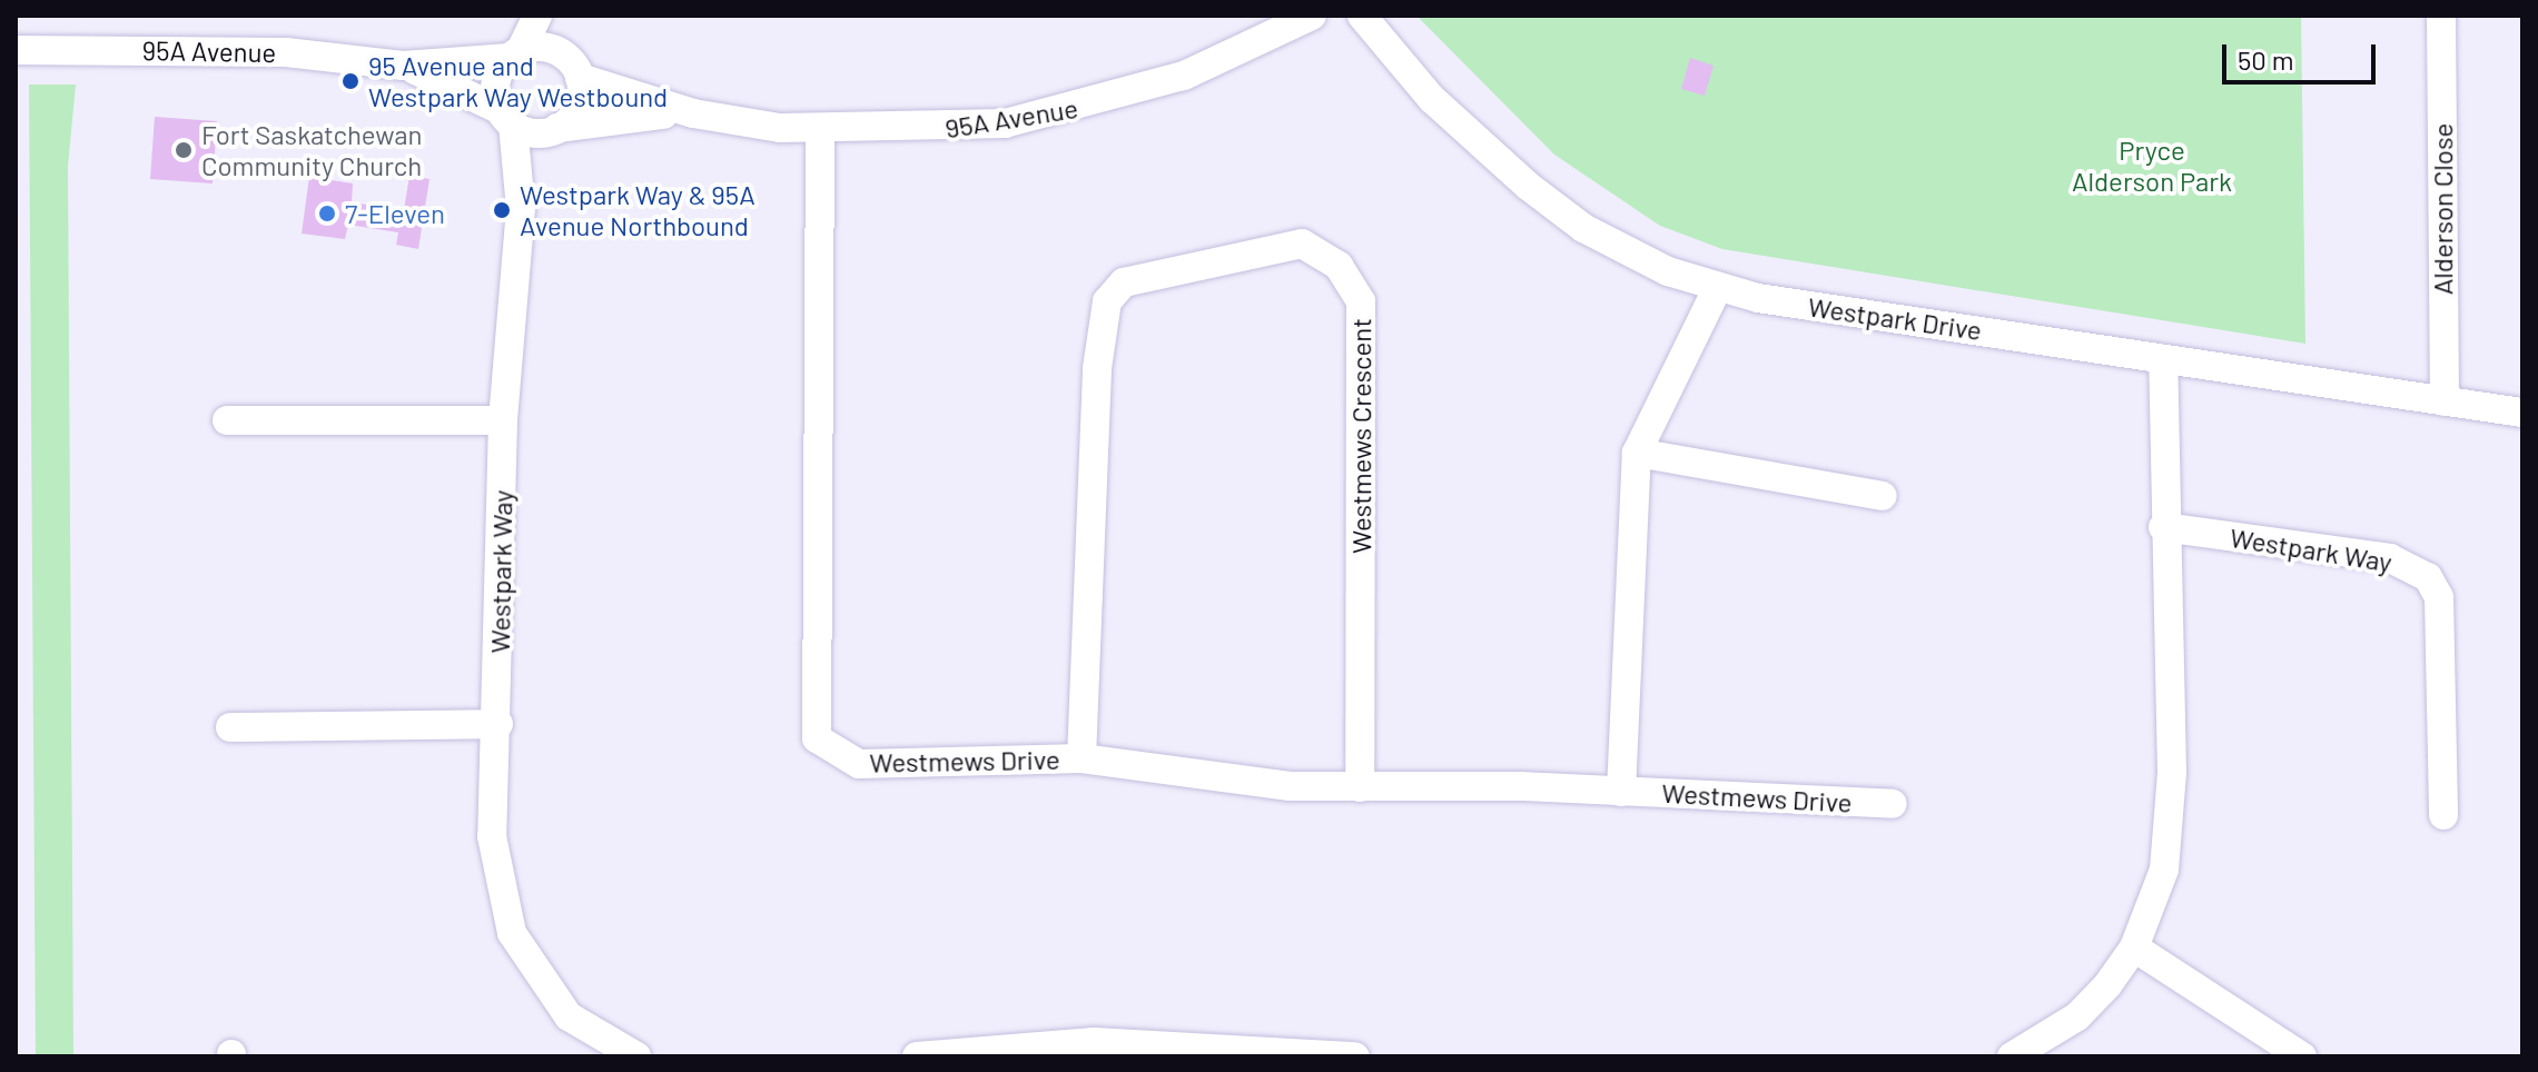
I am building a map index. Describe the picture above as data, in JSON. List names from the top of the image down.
{
  "streets": {
    "street": [
      "95A Avenue",
      "Alderson Close",
      "Westpark Drive",
      "Westmews Crescent",
      "Westpark Way",
      "Westmews Drive"
    ]
  },
  "crossings": [
    ["95A Avenue", "Westpark Way"],
    ["95A Avenue", "Westmews Drive"],
    ["Alderson Close", "Westpark Drive"],
    ["Westmews Crescent", "Westmews Drive"]
  ],
  "parks": ["Pryce Alderson Park"],
  "places": [
    "95 Avenue and Westpark Way Westbound",
    "Fort Saskatchewan Community Church",
    "Westpark Way & 95A Avenue Northbound",
    "7-Eleven"
  ],
  "scale_bar": "50 m"
}
